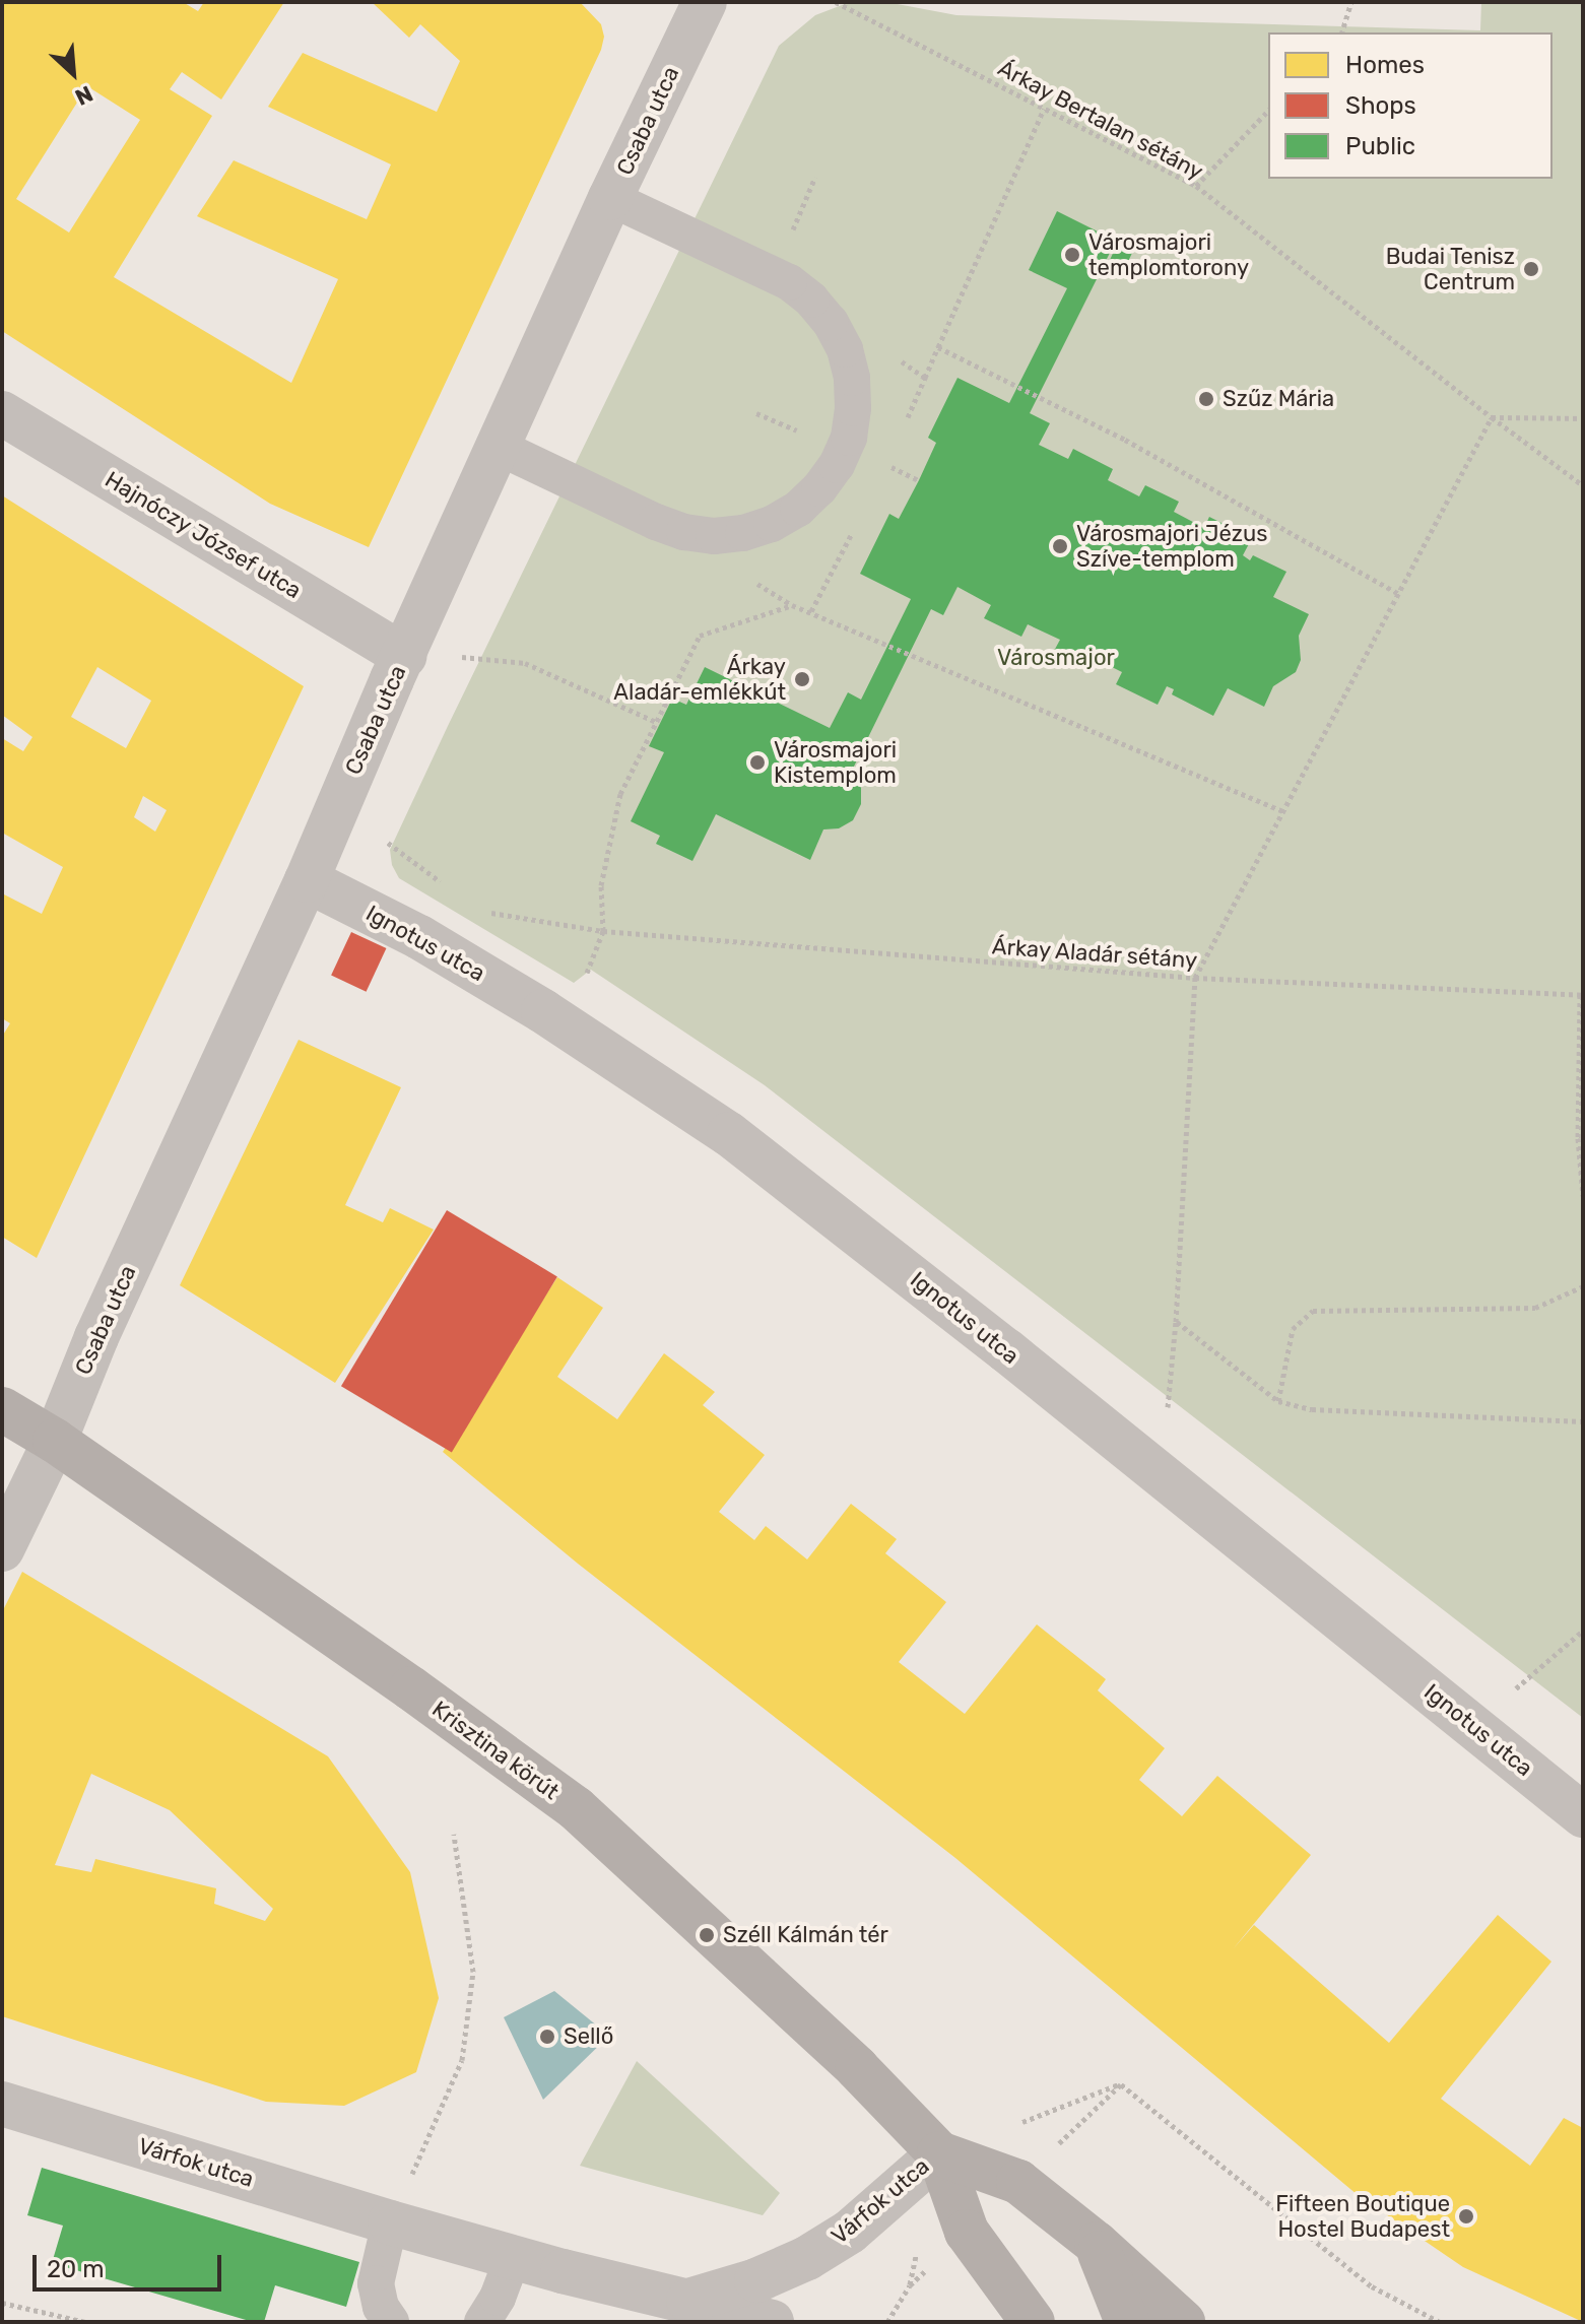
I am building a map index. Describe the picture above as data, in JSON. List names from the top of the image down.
{
  "streets": {
    "main road": ["Krisztina körút"],
    "street": [
      "Csaba utca",
      "Hajnóczy József utca",
      "Ignotus utca",
      "Várfok utca"
    ],
    "path": ["Árkay Bertalan sétány", "Árkay Aladár sétány"]
  },
  "crossings": [
    ["Csaba utca", "Hajnóczy József utca"],
    ["Csaba utca", "Ignotus utca"],
    ["Csaba utca", "Krisztina körút"],
    ["Krisztina körút", "Várfok utca"]
  ],
  "parks": ["Városmajor"],
  "places": [
    "Városmajori templomtorony",
    "Budai Tenisz Centrum",
    "Szűz Mária",
    "Városmajori Jézus Szíve-templom",
    "Árkay Aladár-emlékkút",
    "Városmajori Kistemplom",
    "Széll Kálmán tér",
    "Sellő",
    "Fifteen Boutique Hostel Budapest"
  ],
  "legend": ["Homes", "Shops", "Public"],
  "scale_bar": "20 m",
  "north": "bottom right"
}
